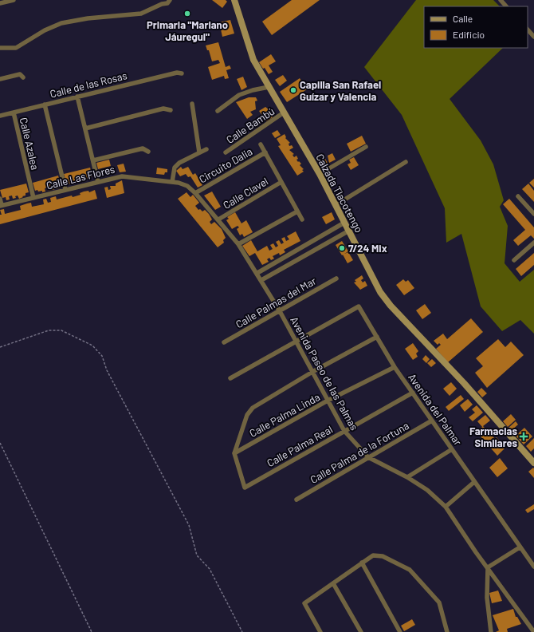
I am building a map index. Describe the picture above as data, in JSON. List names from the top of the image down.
{
  "streets": {
    "street": [
      "Calle de las Rosas",
      "Calle Bambú",
      "Calle Azalea",
      "Circuito Dalia",
      "Calle Las Flores",
      "Calle Clavel",
      "Calzada Tlacotengo",
      "Calle Palmas del Mar",
      "Avenida Paseo de las Palmas",
      "Avenida del Palmar",
      "Calle Palma Linda",
      "Calle Palma Real",
      "Calle Palma de la Fortuna"
    ]
  },
  "crossings": [
    ["Calle de las Rosas", "Calle Azalea"],
    ["Calle Bambú", "Calzada Tlacotengo"],
    ["Calle Azalea", "Calle Las Flores"],
    ["Circuito Dalia", "Calle Las Flores"],
    ["Circuito Dalia", "Calle Clavel"],
    ["Calle Las Flores", "Calle Clavel"],
    ["Calle Las Flores", "Avenida Paseo de las Palmas"],
    ["Calle Palmas del Mar", "Avenida Paseo de las Palmas"],
    ["Avenida Paseo de las Palmas", "Avenida del Palmar"],
    ["Avenida Paseo de las Palmas", "Calle Palma Linda"],
    ["Avenida Paseo de las Palmas", "Calle Palma Real"],
    ["Avenida Paseo de las Palmas", "Calle Palma de la Fortuna"],
    ["Avenida del Palmar", "Calle Palma Linda"],
    ["Avenida del Palmar", "Calle Palma Real"],
    ["Avenida del Palmar", "Calle Palma de la Fortuna"],
    ["Calle Palma Linda", "Calle Palma Real"]
  ],
  "places": {
    "other": ["Primaria \"Mariano Jáuregui\"", "Capilla San Rafael Guízar y Valencia", "7/24 Mix"],
    "health": ["Farmacias Similares"]
  },
  "legend": ["Calle", "Edificio"]
}
